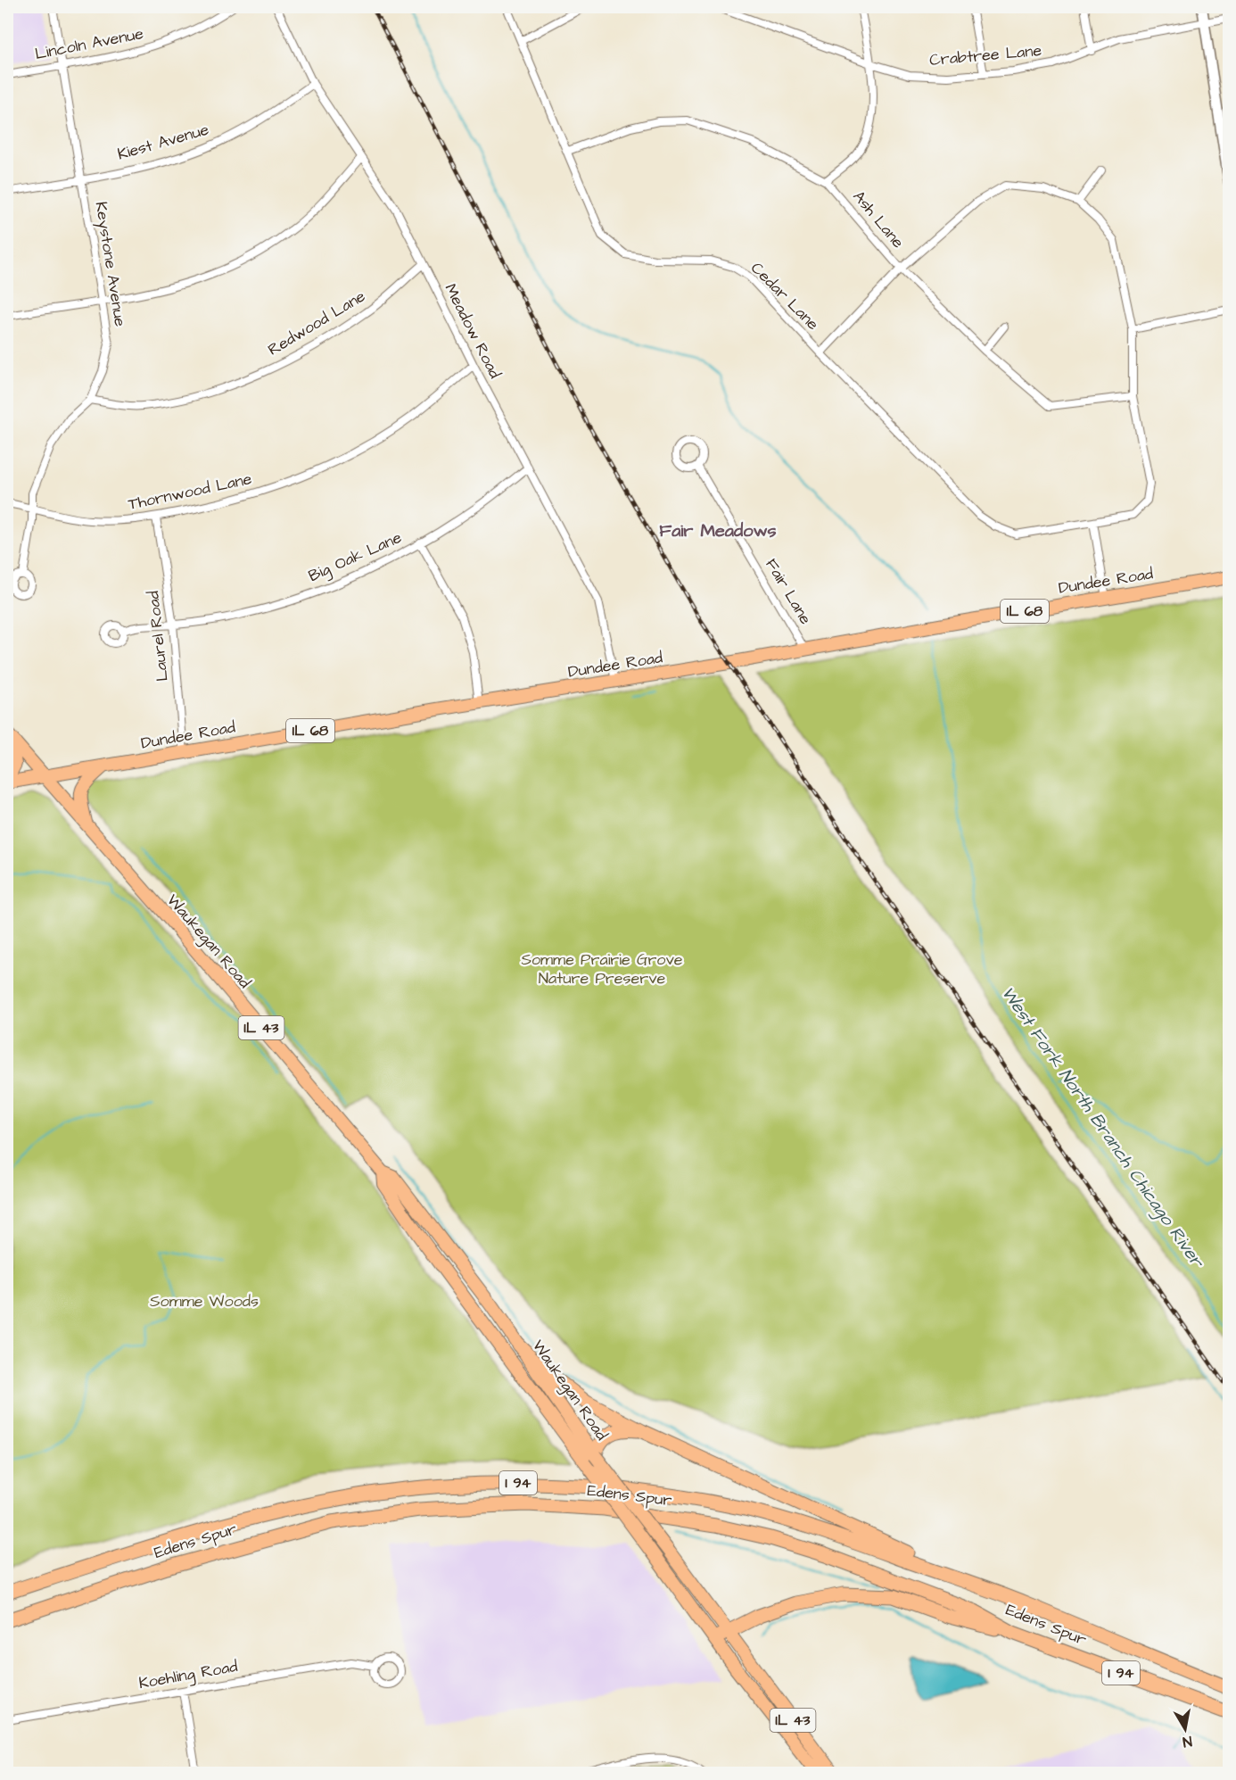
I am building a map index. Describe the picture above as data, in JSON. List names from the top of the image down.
{
  "streets": {
    "highway": ["I 94", "Edens Spur"],
    "main road": [
      "Dundee Road",
      "IL 68",
      "Waukegan Road",
      "IL 43"
    ],
    "street": [
      "Lincoln Avenue",
      "Crabtree Lane",
      "Kiest Avenue",
      "Ash Lane",
      "Keystone Avenue",
      "Cedar Lane",
      "Redwood Lane",
      "Meadow Road",
      "Thornwood Lane",
      "Big Oak Lane",
      "Fair Lane",
      "Laurel Road",
      "Koehling Road"
    ]
  },
  "crossings": [
    ["Lincoln Avenue", "Keystone Avenue"],
    ["Kiest Avenue", "Keystone Avenue"],
    ["Kiest Avenue", "Meadow Road"],
    ["Ash Lane", "Cedar Lane"],
    ["Keystone Avenue", "Redwood Lane"],
    ["Keystone Avenue", "Thornwood Lane"],
    ["Redwood Lane", "Meadow Road"],
    ["Meadow Road", "Thornwood Lane"],
    ["Meadow Road", "Big Oak Lane"],
    ["Meadow Road", "Dundee Road"],
    ["Thornwood Lane", "Laurel Road"],
    ["Big Oak Lane", "Laurel Road"],
    ["Dundee Road", "Fair Lane"],
    ["Dundee Road", "Laurel Road"],
    ["Dundee Road", "Waukegan Road"],
    ["Waukegan Road", "IL 43"]
  ],
  "districts": ["Fair Meadows"],
  "water": ["West Fork North Branch Chicago River"],
  "parks": ["Somme Prairie Grove Nature Preserve", "Somme Woods"],
  "north": "bottom"
}
